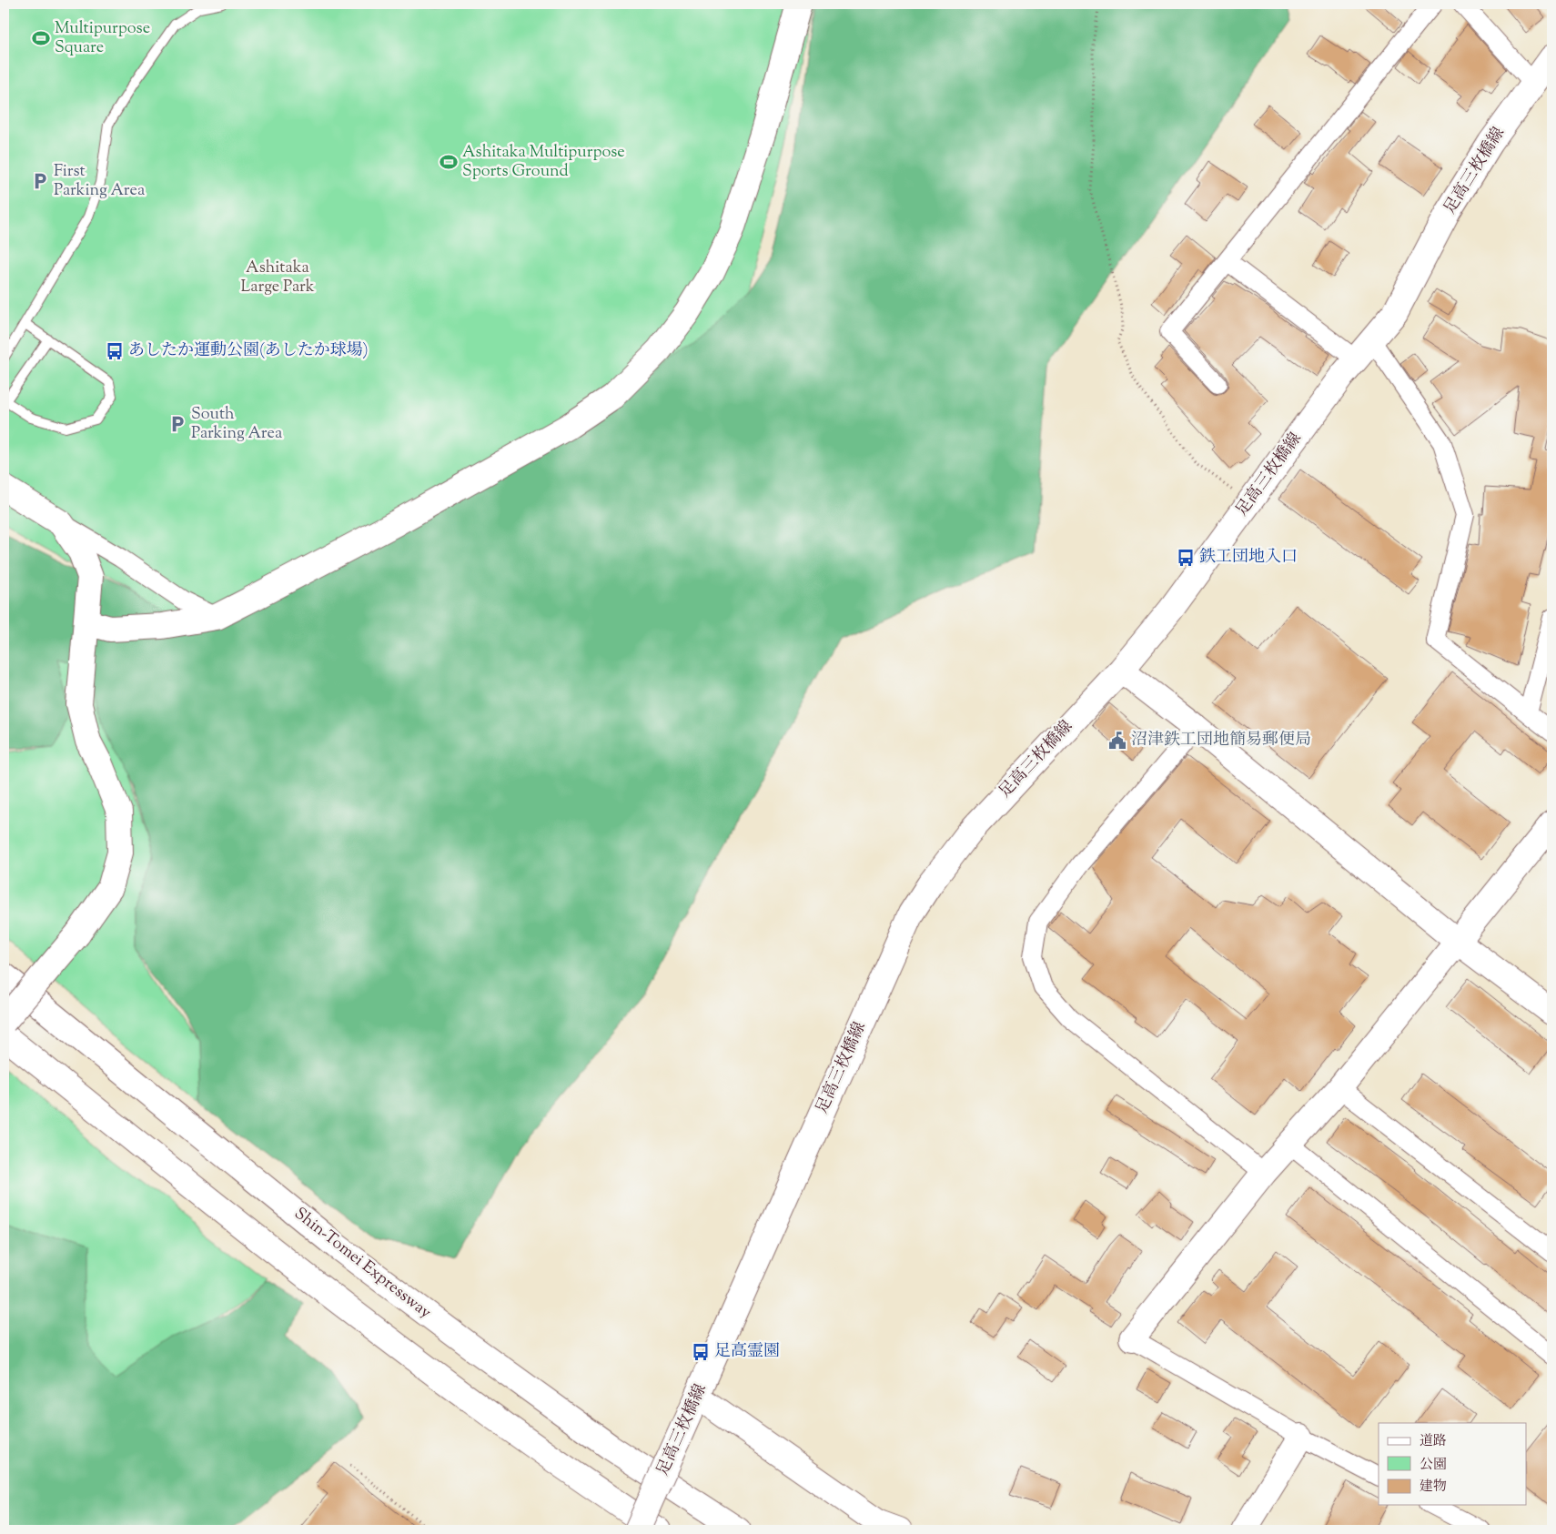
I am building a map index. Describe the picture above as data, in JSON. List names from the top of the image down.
{
  "streets": {
    "main road": ["足高三枚橋線", "Shin-Tomei Expressway"]
  },
  "parks": ["Ashitaka Large Park"],
  "places": {
    "sports": ["Multipurpose Square", "Ashitaka Multipurpose Sports Ground"],
    "parking": ["First Parking Area", "South Parking Area"],
    "bus stop": ["あしたか運動公園(あしたか球場)", "鉄工団地入口", "足高霊園"],
    "public building": ["沼津鉄工団地簡易郵便局"]
  },
  "legend": ["道路", "公園", "建物"]
}
